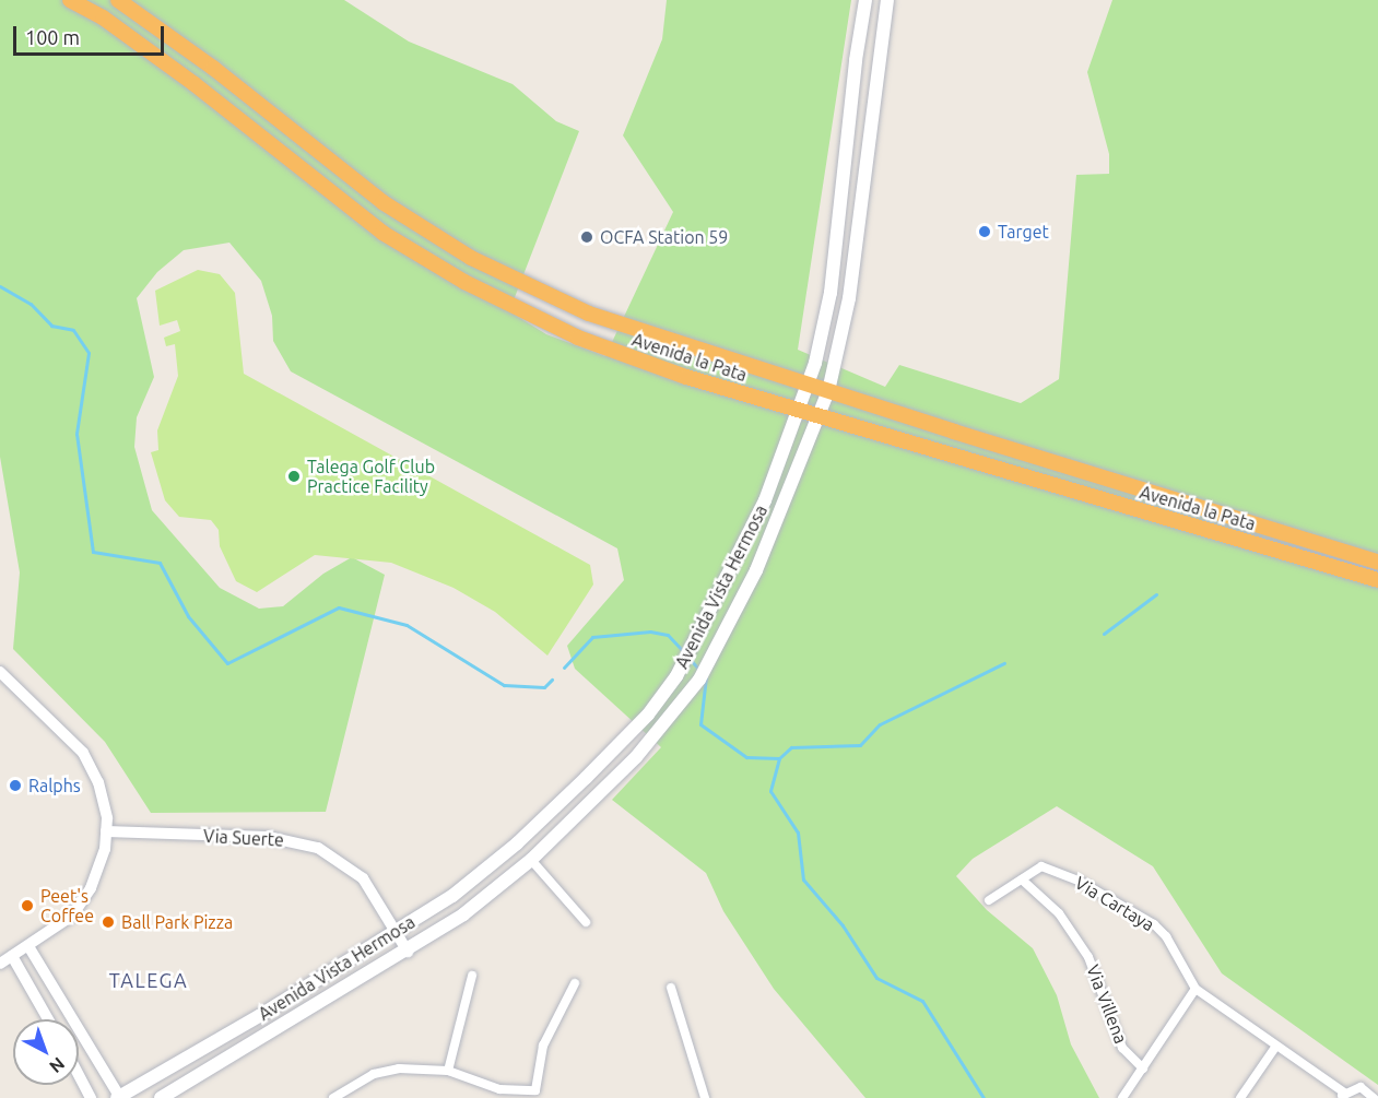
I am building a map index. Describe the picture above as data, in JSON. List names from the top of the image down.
{
  "streets": {
    "highway": ["Avenida la Pata"],
    "main road": ["Avenida Vista Hermosa"],
    "street": ["Via Suerte", "Via Cartaya", "Via Villena"]
  },
  "crossings": [
    ["Avenida la Pata", "Avenida Vista Hermosa"],
    ["Avenida Vista Hermosa", "Via Suerte"],
    ["Via Cartaya", "Via Villena"]
  ],
  "districts": ["TALEGA"],
  "places": [
    "Target",
    "OCFA Station 59",
    "Talega Golf Club Practice Facility",
    "Ralphs",
    "Peet's Coffee",
    "Ball Park Pizza"
  ],
  "scale_bar": "100 m",
  "north": "bottom right"
}
